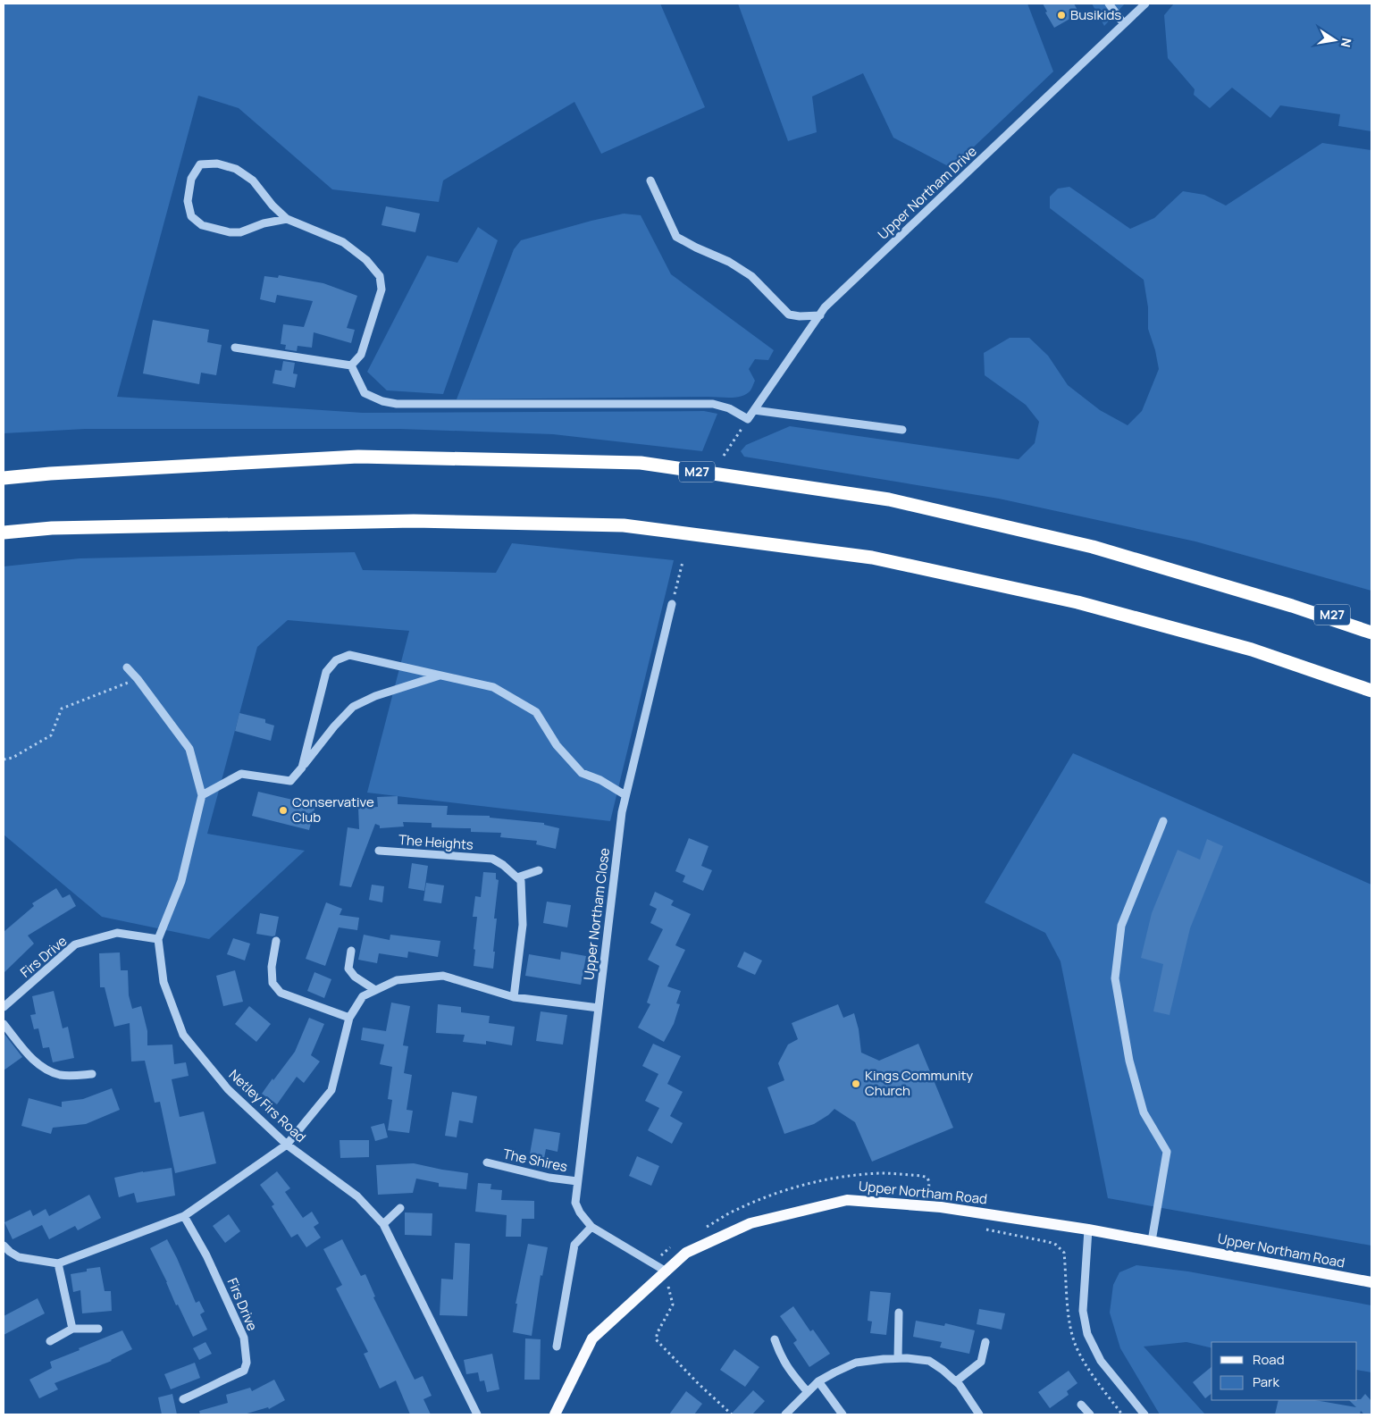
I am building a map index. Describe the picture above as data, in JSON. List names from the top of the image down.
{
  "streets": {
    "highway": ["M27"],
    "main road": ["Upper Northam Road"],
    "street": [
      "Upper Northam Drive",
      "The Heights",
      "Upper Northam Close",
      "Firs Drive",
      "Netley Firs Road",
      "The Shires"
    ]
  },
  "crossings": [
    ["Upper Northam Close", "The Shires"],
    ["Upper Northam Close", "Upper Northam Road"],
    ["Firs Drive", "Netley Firs Road"]
  ],
  "places": ["Busikids", "Conservative Club", "Kings Community Church"],
  "legend": ["Road", "Park"],
  "north": "right"
}
